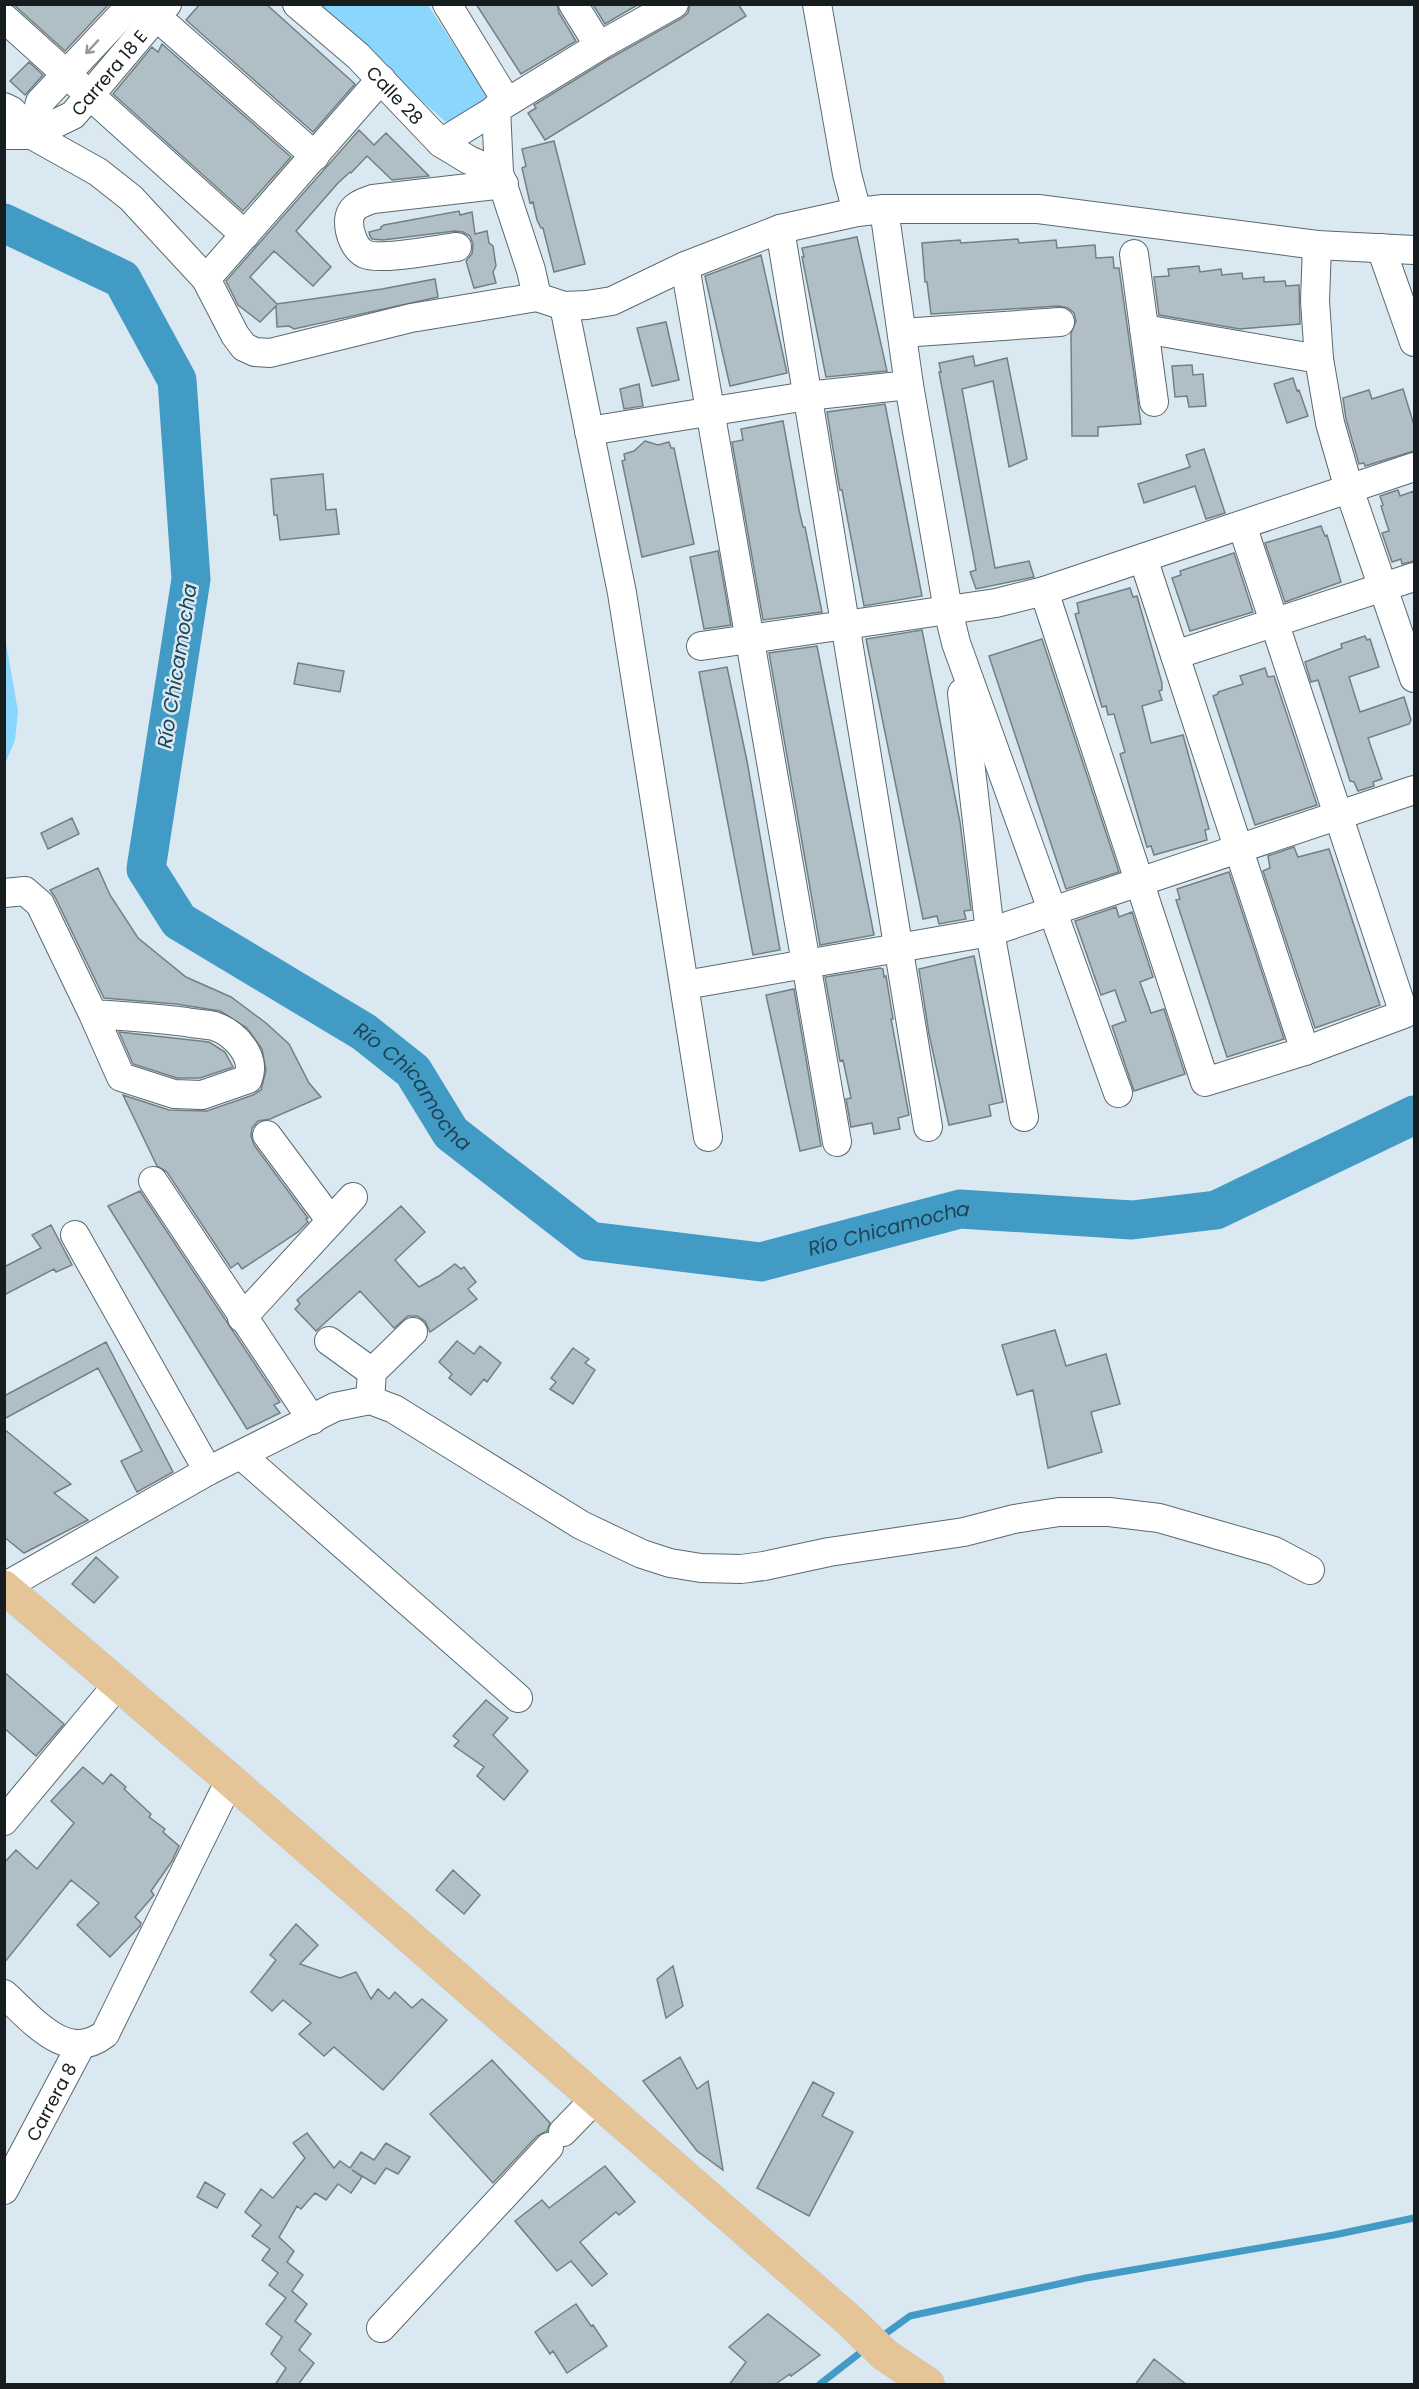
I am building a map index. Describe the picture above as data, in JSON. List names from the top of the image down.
{
  "streets": {
    "street": ["Carrera 18 E", "Calle 28", "Carrera 8"]
  },
  "water": ["Río Chicamocha"]
}
